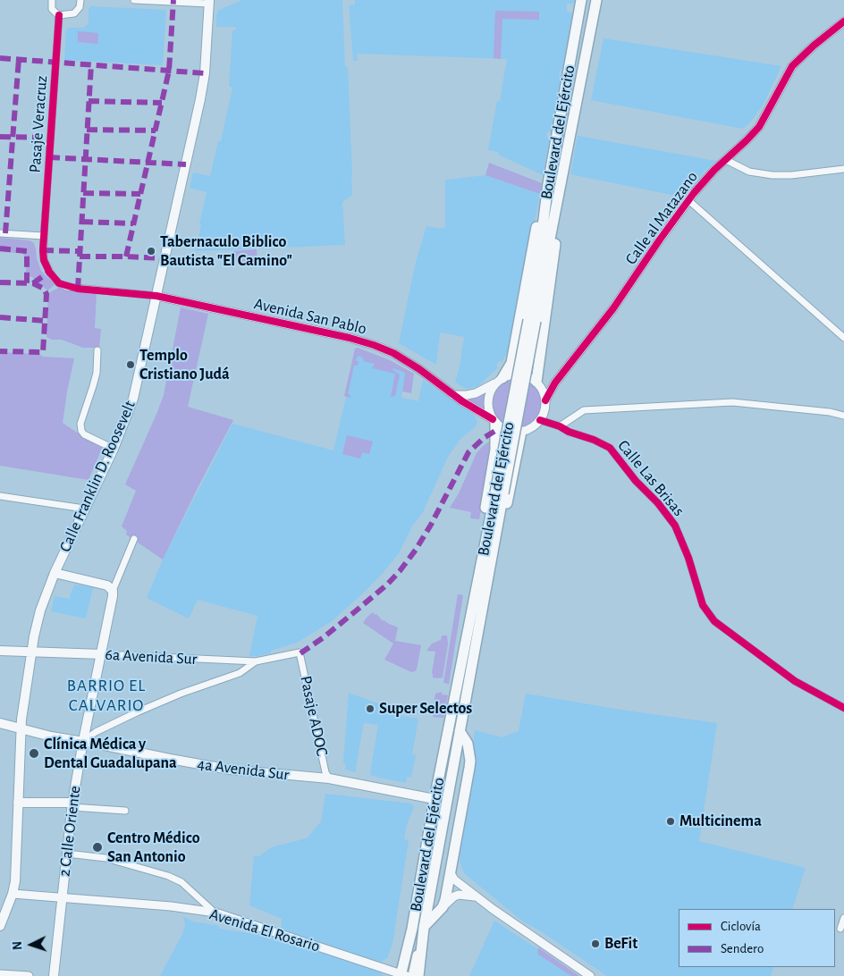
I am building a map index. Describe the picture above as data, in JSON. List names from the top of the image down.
{
  "streets": {
    "main road": [
      "Boulevard del Ejército",
      "Calle Franklin D. Roosevelt",
      "6a Avenida Sur",
      "4a Avenida Sur",
      "2 Calle Oriente"
    ],
    "street": [
      "Pasaje Veracruz",
      "Calle al Matazano",
      "Avenida San Pablo",
      "Calle Las Brisas",
      "Pasaje ADOC",
      "Avenida El Rosario"
    ]
  },
  "crossings": [
    ["Pasaje Veracruz", "Avenida San Pablo"],
    ["Pasaje Veracruz", "Calle Franklin D. Roosevelt"],
    ["Boulevard del Ejército", "4a Avenida Sur"],
    ["Boulevard del Ejército", "Avenida El Rosario"],
    ["Calle al Matazano", "Avenida San Pablo"],
    ["Calle al Matazano", "Calle Las Brisas"],
    ["Avenida San Pablo", "Calle Franklin D. Roosevelt"],
    ["Avenida San Pablo", "Calle Las Brisas"],
    ["Calle Franklin D. Roosevelt", "6a Avenida Sur"],
    ["Calle Franklin D. Roosevelt", "4a Avenida Sur"],
    ["Calle Franklin D. Roosevelt", "Avenida El Rosario"],
    ["6a Avenida Sur", "Pasaje ADOC"],
    ["6a Avenida Sur", "2 Calle Oriente"],
    ["Pasaje ADOC", "4a Avenida Sur"],
    ["4a Avenida Sur", "2 Calle Oriente"],
    ["2 Calle Oriente", "Avenida El Rosario"]
  ],
  "districts": ["BARRIO EL CALVARIO"],
  "places": [
    "Tabernaculo Biblico Bautista \"El Camino\"",
    "Templo Cristiano Judá",
    "Super Selectos",
    "Clínica Médica y Dental Guadalupana",
    "Multicinema",
    "Centro Médico San Antonio",
    "BeFit"
  ],
  "legend": ["Ciclovía", "Sendero"],
  "north": "left"
}
